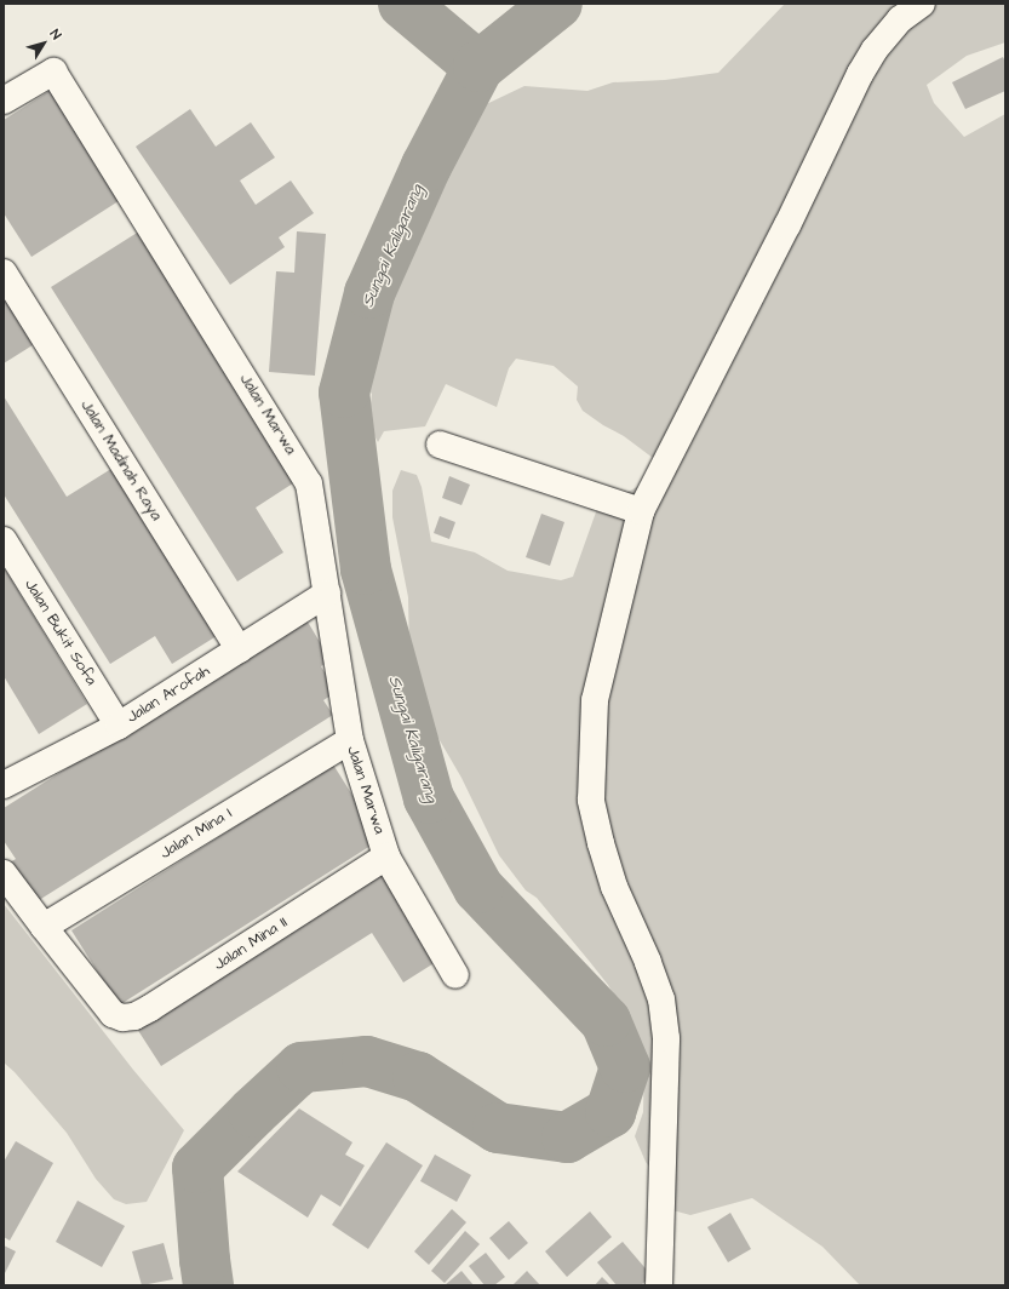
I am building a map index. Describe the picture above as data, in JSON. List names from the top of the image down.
{
  "streets": {
    "street": [
      "Jalan Marwa",
      "Jalan Madinah Raya",
      "Jalan Bukit Sofa",
      "Jalan Arofah",
      "Jalan Mina I",
      "Jalan Mina II"
    ]
  },
  "crossings": [
    ["Jalan Marwa", "Jalan Arofah"],
    ["Jalan Marwa", "Jalan Mina I"],
    ["Jalan Marwa", "Jalan Mina II"],
    ["Jalan Madinah Raya", "Jalan Arofah"],
    ["Jalan Bukit Sofa", "Jalan Arofah"],
    ["Jalan Mina I", "Jalan Mina II"]
  ],
  "water": ["Sungai Kaligarang"],
  "north": "top right"
}
